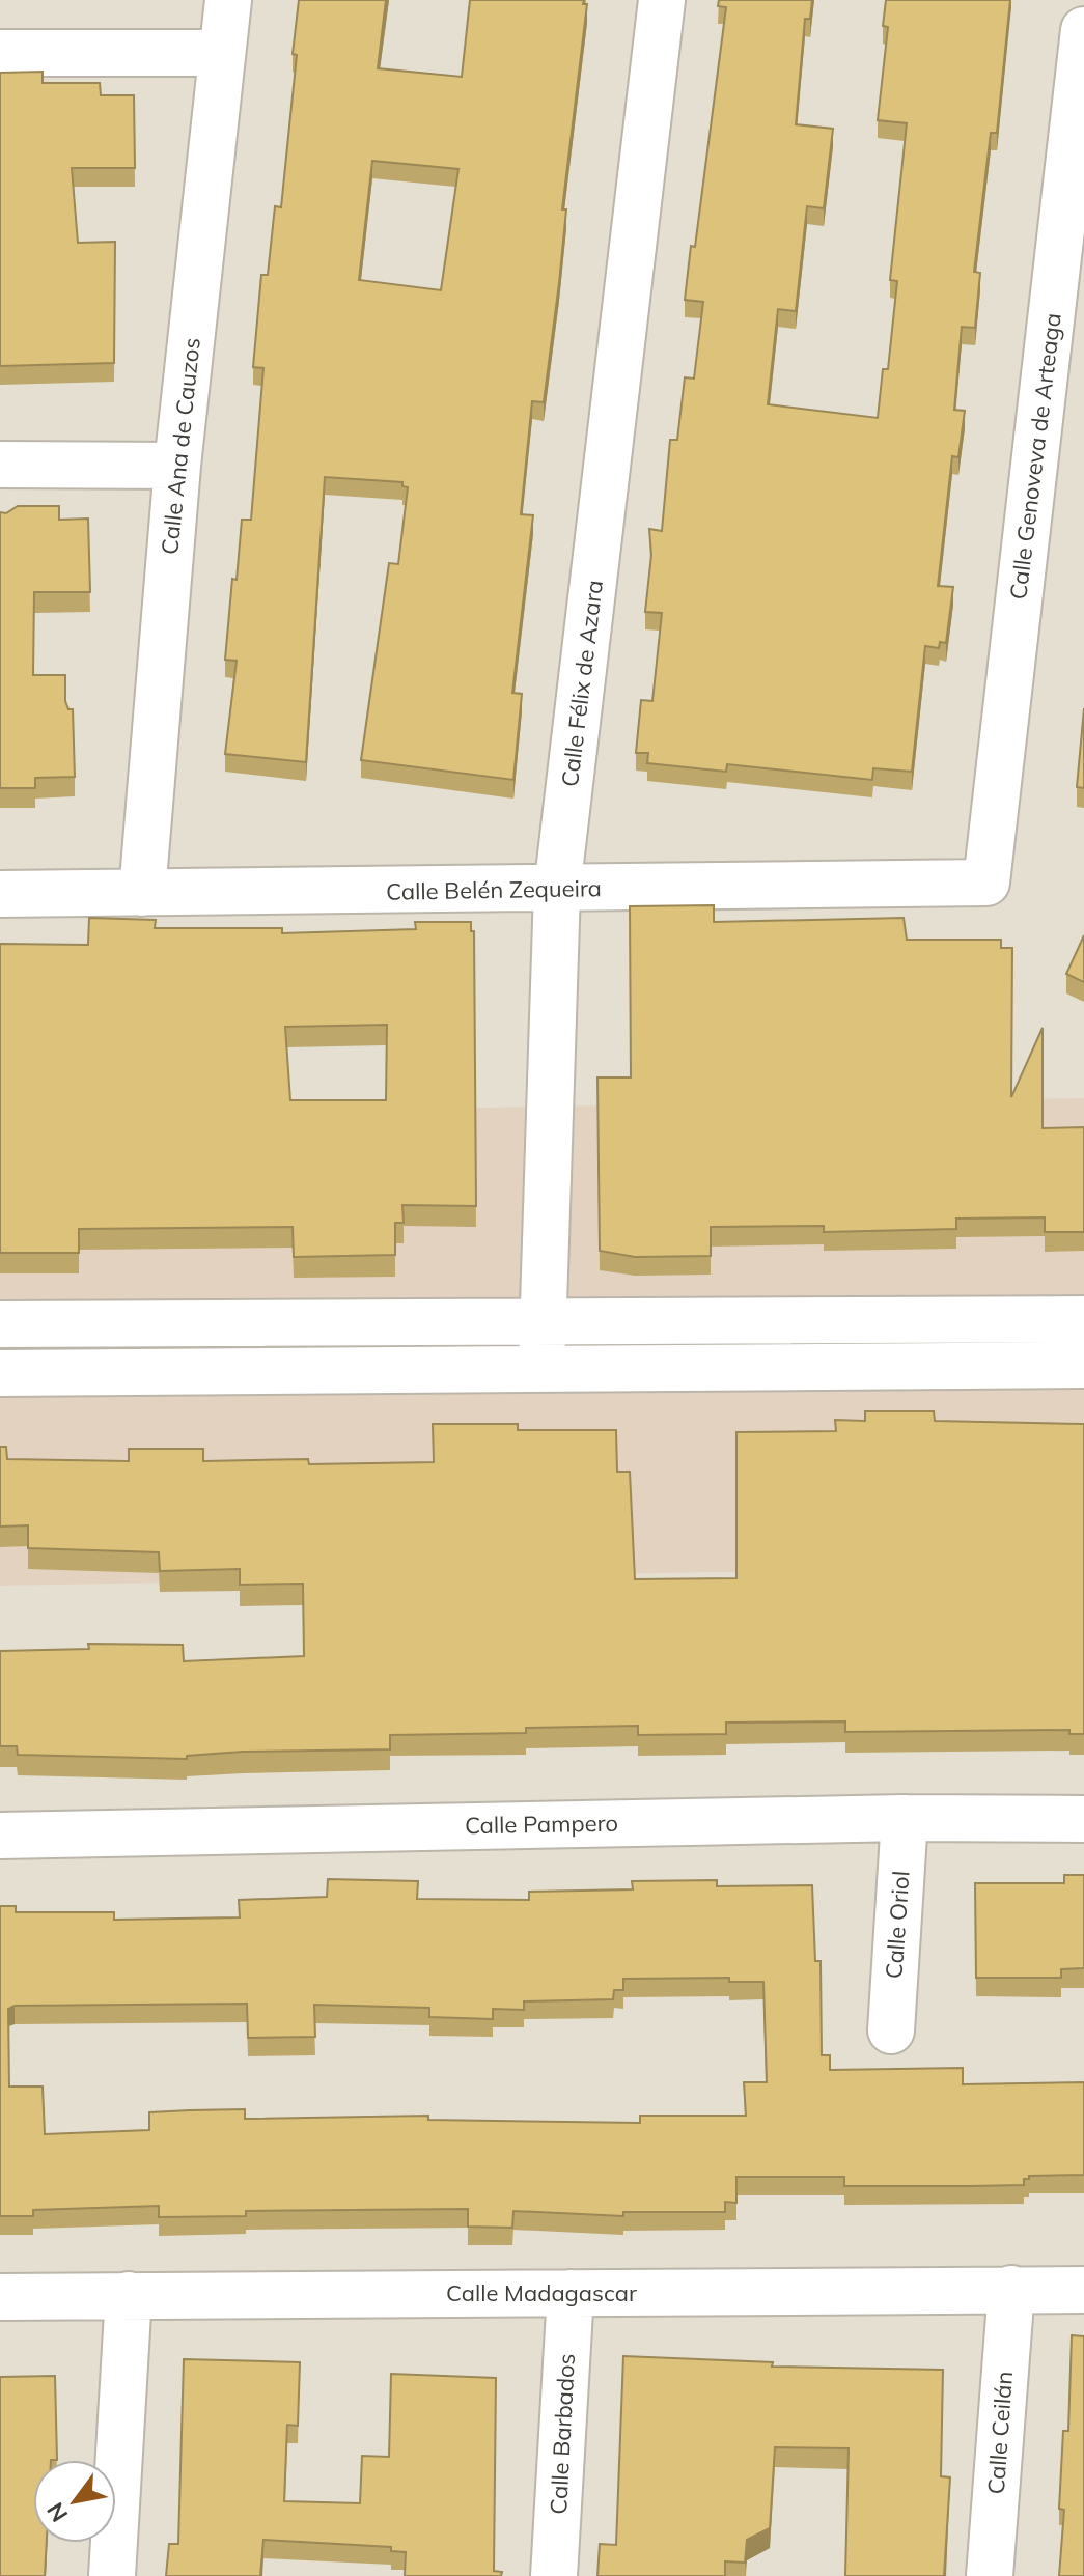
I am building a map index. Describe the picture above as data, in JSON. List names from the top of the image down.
{
  "streets": {
    "street": [
      "Calle Ana de Cauzos",
      "Calle Genoveva de Arteaga",
      "Calle Félix de Azara",
      "Calle Belén Zequeira",
      "Calle Pampero",
      "Calle Oriol",
      "Calle Madagascar",
      "Calle Ceilán",
      "Calle Barbados"
    ]
  },
  "crossings": [
    ["Calle Ana de Cauzos", "Calle Belén Zequeira"],
    ["Calle Genoveva de Arteaga", "Calle Belén Zequeira"],
    ["Calle Félix de Azara", "Calle Belén Zequeira"],
    ["Calle Pampero", "Calle Oriol"],
    ["Calle Madagascar", "Calle Ceilán"],
    ["Calle Madagascar", "Calle Barbados"]
  ],
  "north": "bottom left"
}
